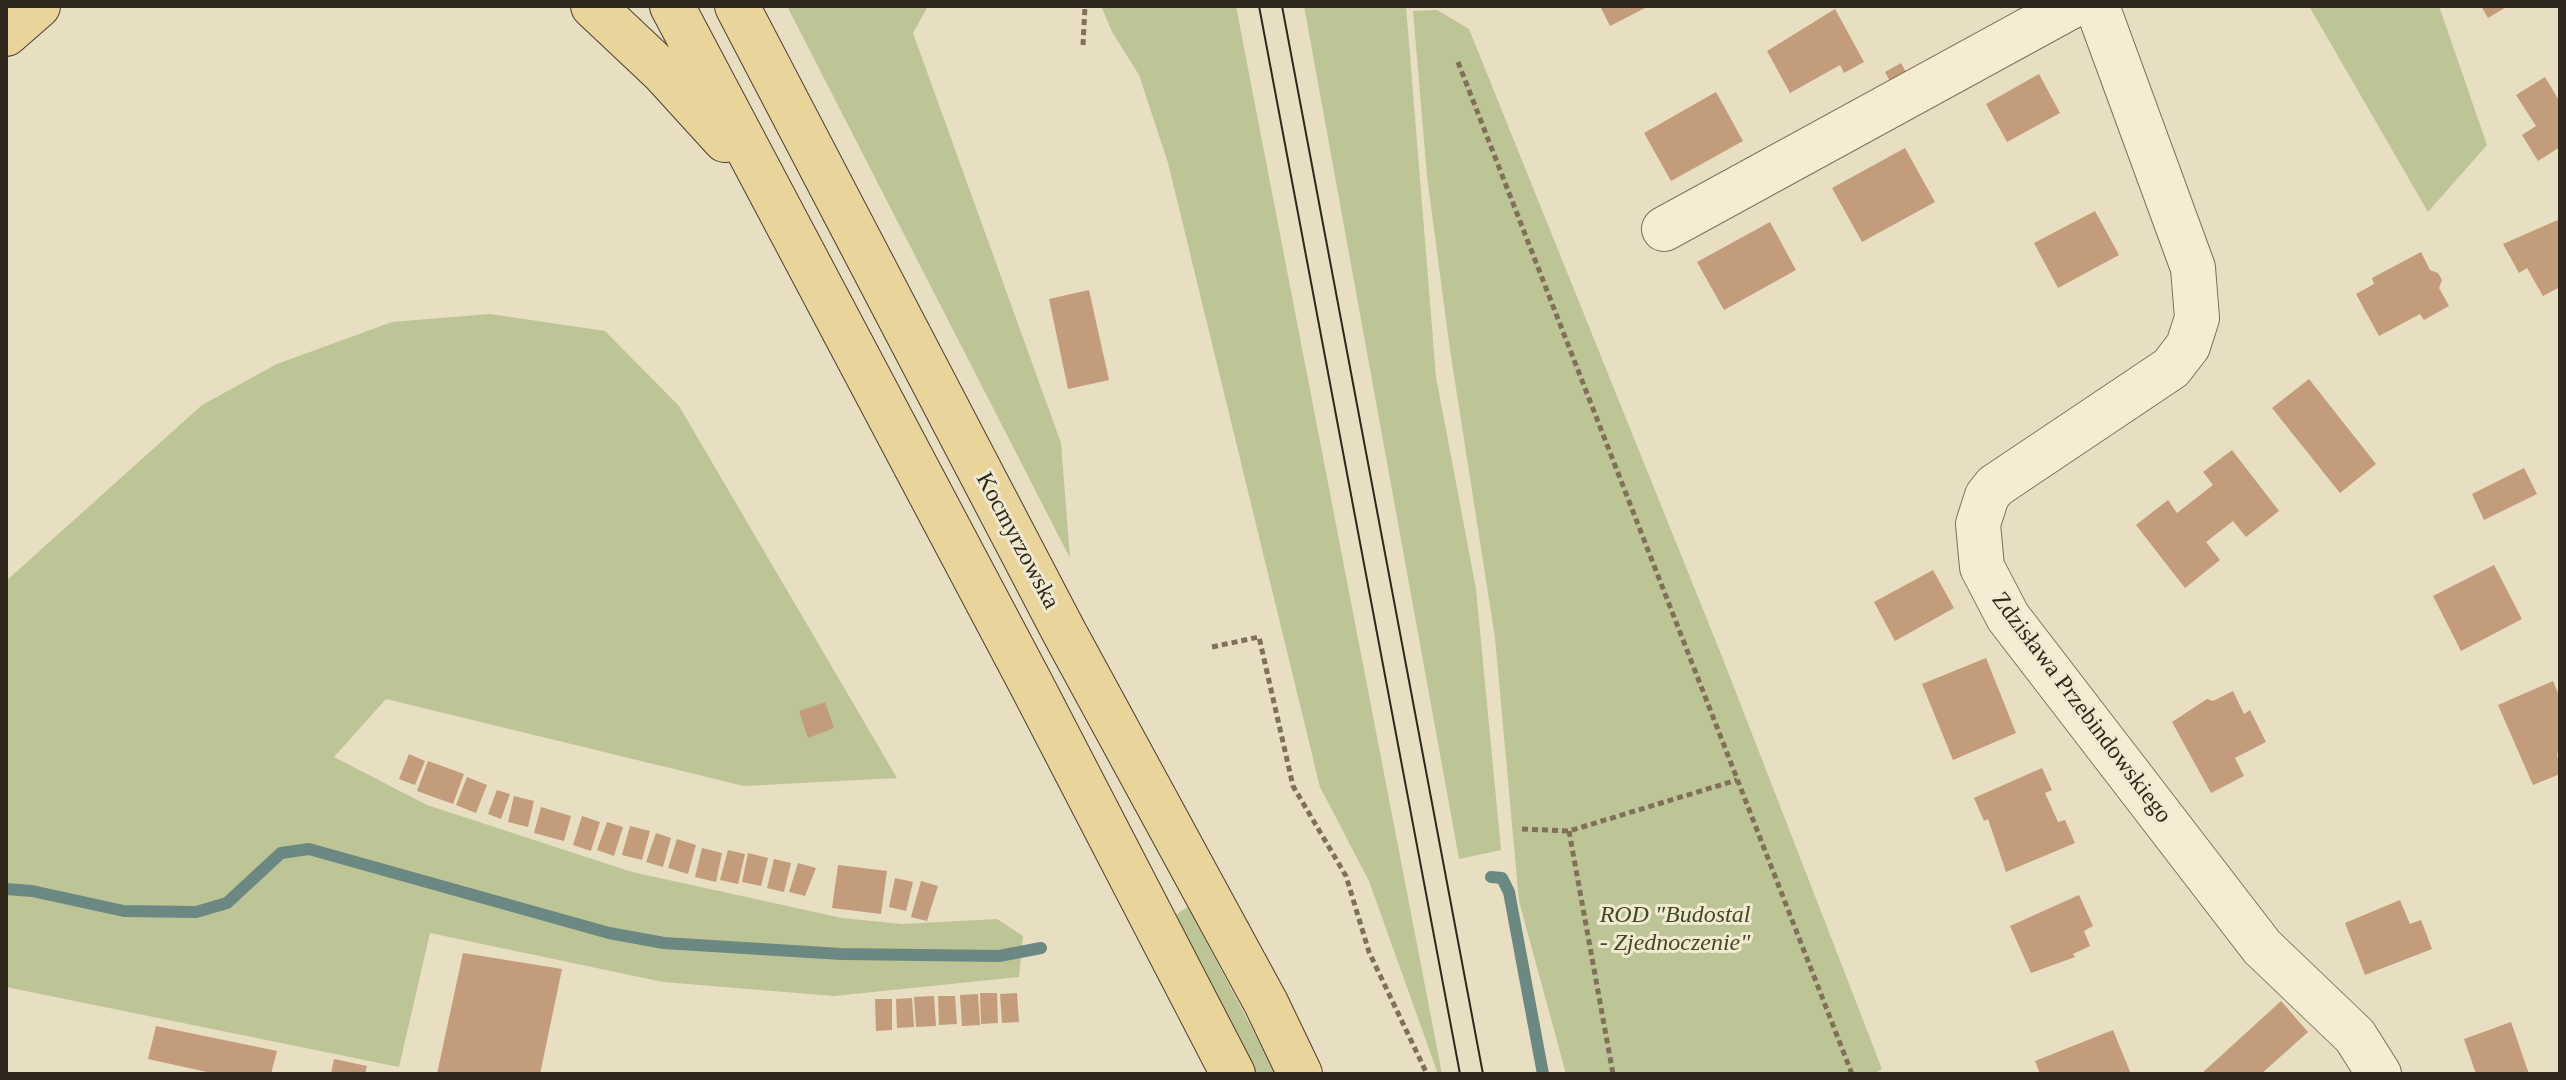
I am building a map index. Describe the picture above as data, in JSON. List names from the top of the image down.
{
  "streets": {
    "main road": ["Kocmyrzowska"],
    "street": ["Zdzisława Przebindowskiego"]
  },
  "parks": ["ROD \"Budostal - Zjednoczenie\""]
}
